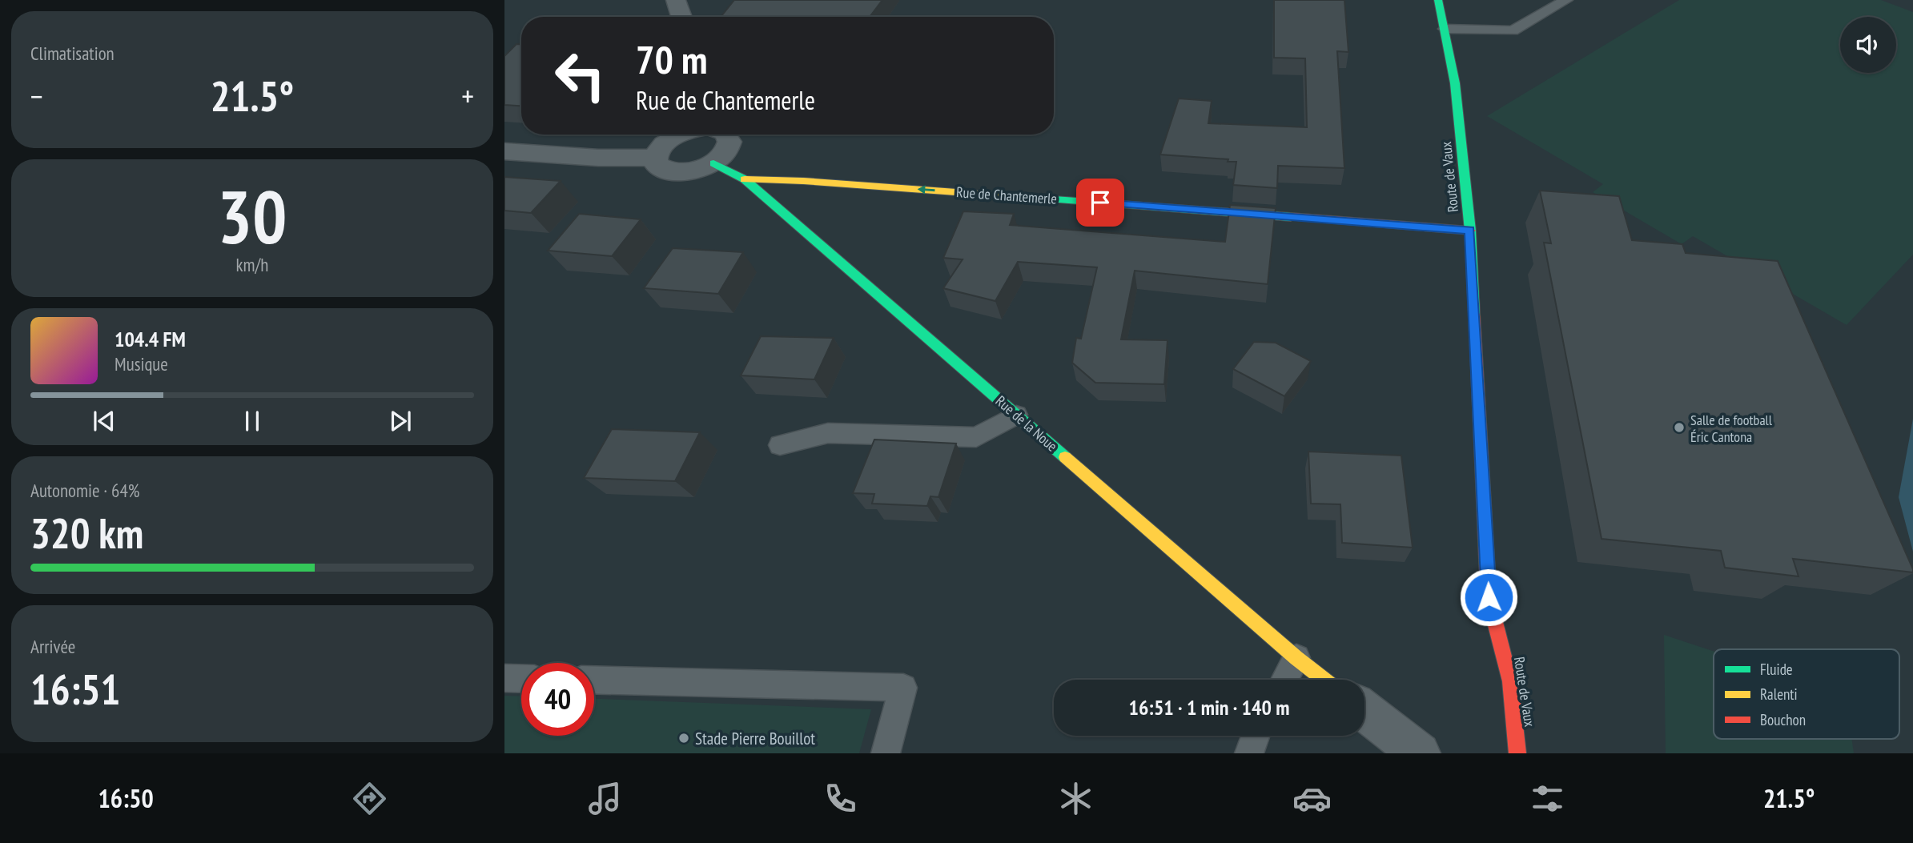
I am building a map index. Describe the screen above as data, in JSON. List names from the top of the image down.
{
  "streets": {
    "street": ["Route de Vaux", "Rue de Chantemerle", "Rue de la Noue"]
  },
  "crossings": [
    ["Route de Vaux", "Rue de Chantemerle"],
    ["Rue de Chantemerle", "Rue de la Noue"]
  ],
  "one_way": ["Rue de Chantemerle"],
  "places": ["Salle de football Éric Cantona", "Stade Pierre Bouillot"],
  "legend": ["Fluide", "Ralenti", "Bouchon"],
  "page": {
    "tile": [
      "Climatisation",
      ["30", "km/h"],
      ["Autonomie · 64%", "320 km"],
      ["Arrivée", "16:51"]
    ],
    "turn": ["70 m", "Rue de Chantemerle"],
    "heat": ["−", "21.5°", "+"],
    "song": ["104.4 FM", "Musique"],
    "limit": "40",
    "trip": "16:51 · 1 min · 140 m",
    "tabs": ["16:50", "21.5°"]
  }
}
